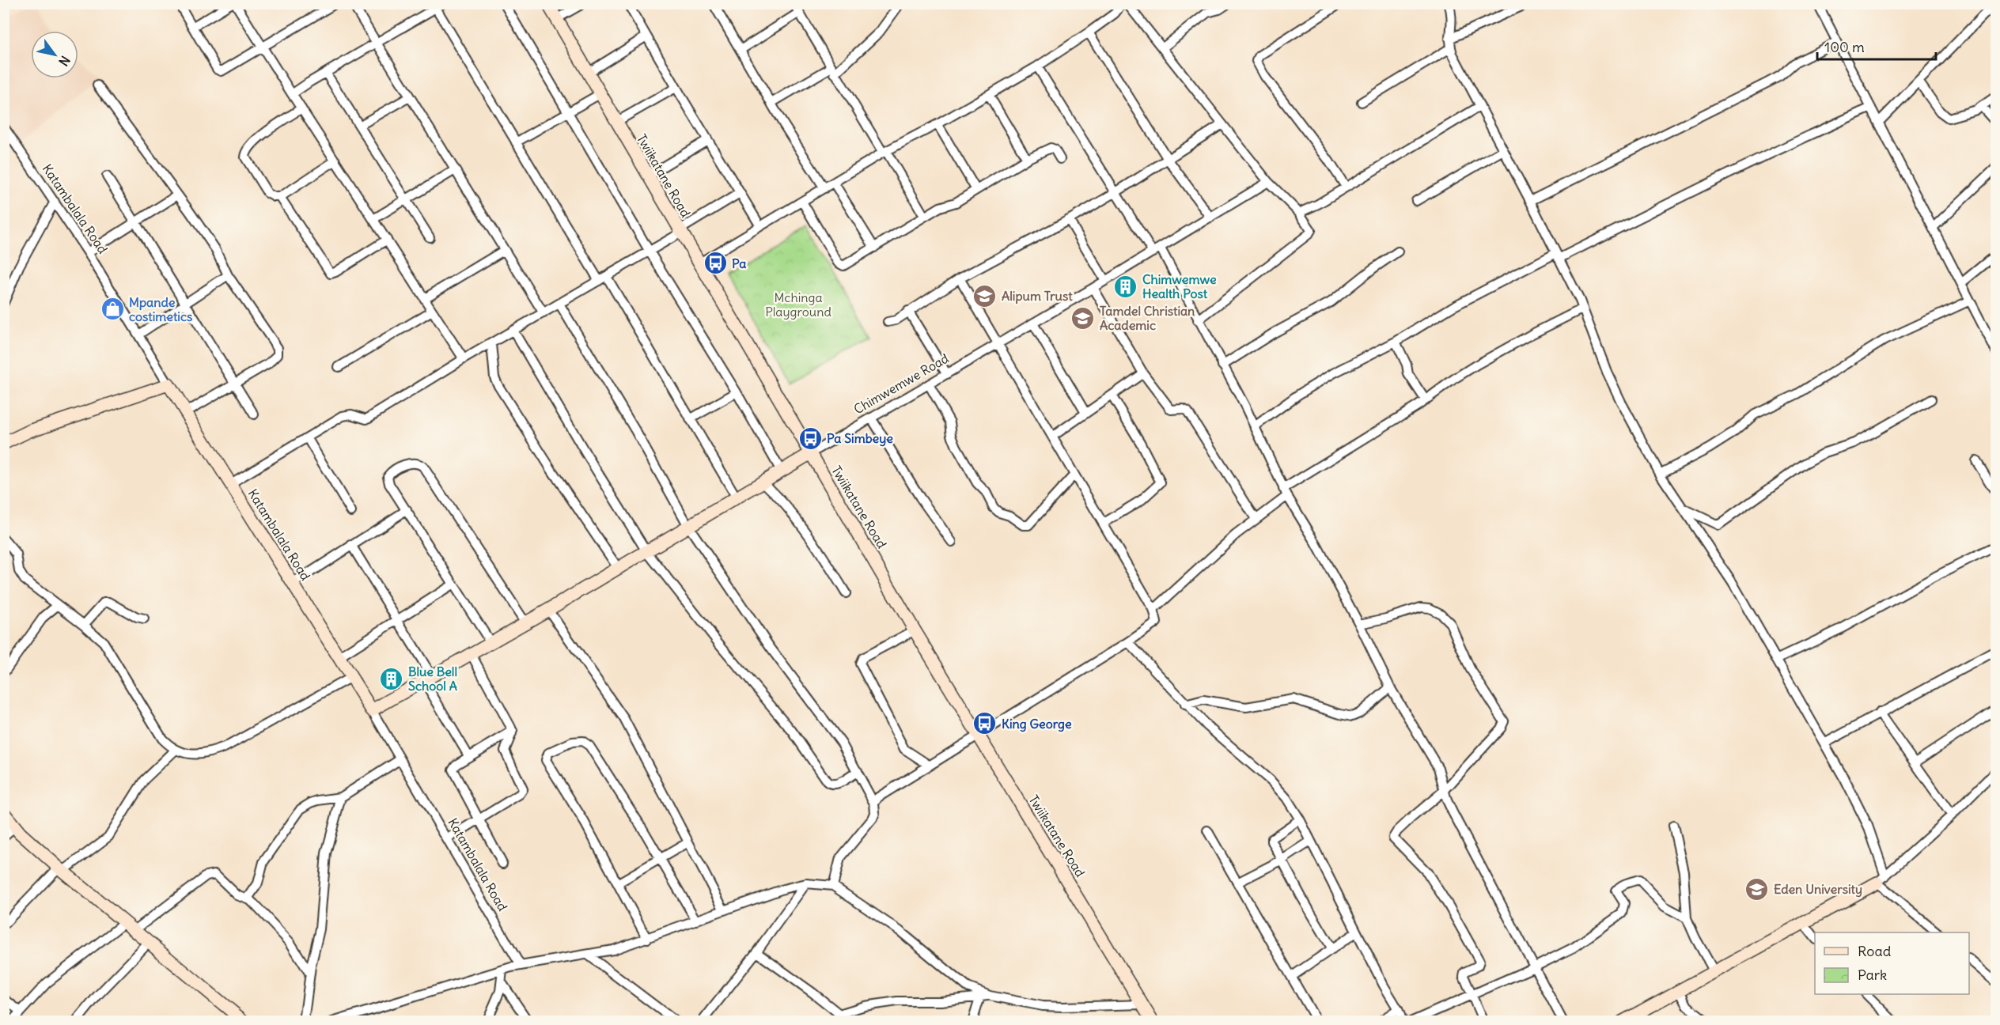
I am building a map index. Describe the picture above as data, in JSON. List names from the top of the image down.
{
  "streets": {
    "main road": ["Twiikatane Road", "Katambalala Road", "Chimwemwe Road"]
  },
  "crossings": [
    ["Twiikatane Road", "Chimwemwe Road"],
    ["Katambalala Road", "Chimwemwe Road"]
  ],
  "parks": ["Mchinga Playground"],
  "places": {
    "bus stop": ["Pa", "Pa Simbeye", "King George"],
    "building": ["Chimwemwe Health Post", "Blue Bell School A"],
    "school or university": ["Alipum Trust", "Tamdel Christian Academic", "Eden University"],
    "shop": ["Mpande costimetics"]
  },
  "legend": ["Road", "Park"],
  "scale_bar": "100 m",
  "north": "bottom right"
}
